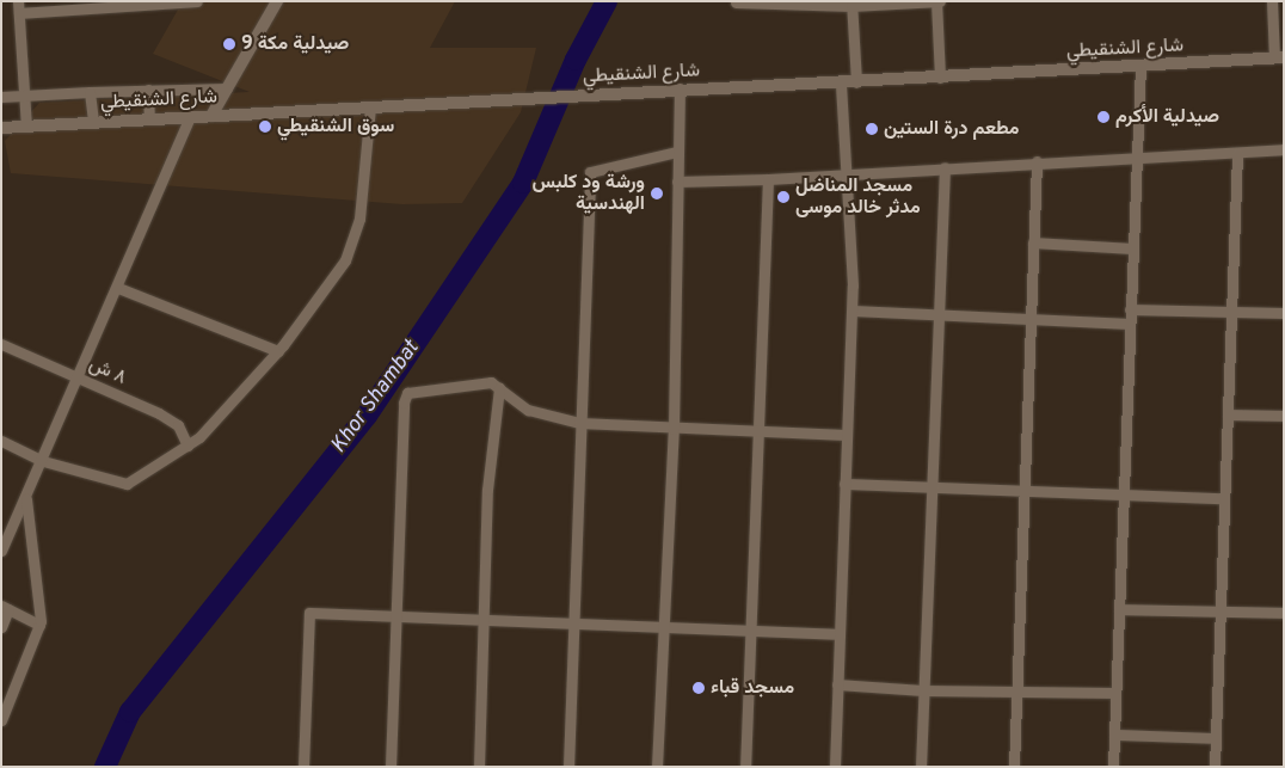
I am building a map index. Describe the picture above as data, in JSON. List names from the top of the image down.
{
  "streets": {
    "street": ["شارع الشنقيطي", "٨ ش"]
  },
  "water": ["Khor Shambat"],
  "places": [
    "صيدلية مكة 9",
    "صيدلية الأكرم",
    "سوق الشنقيطي",
    "مطعم درة الستين",
    "ورشة ود كلبس الهندسية",
    "مسجد المناضل مدثر خالد موسى",
    "مسجد قباء"
  ]
}
